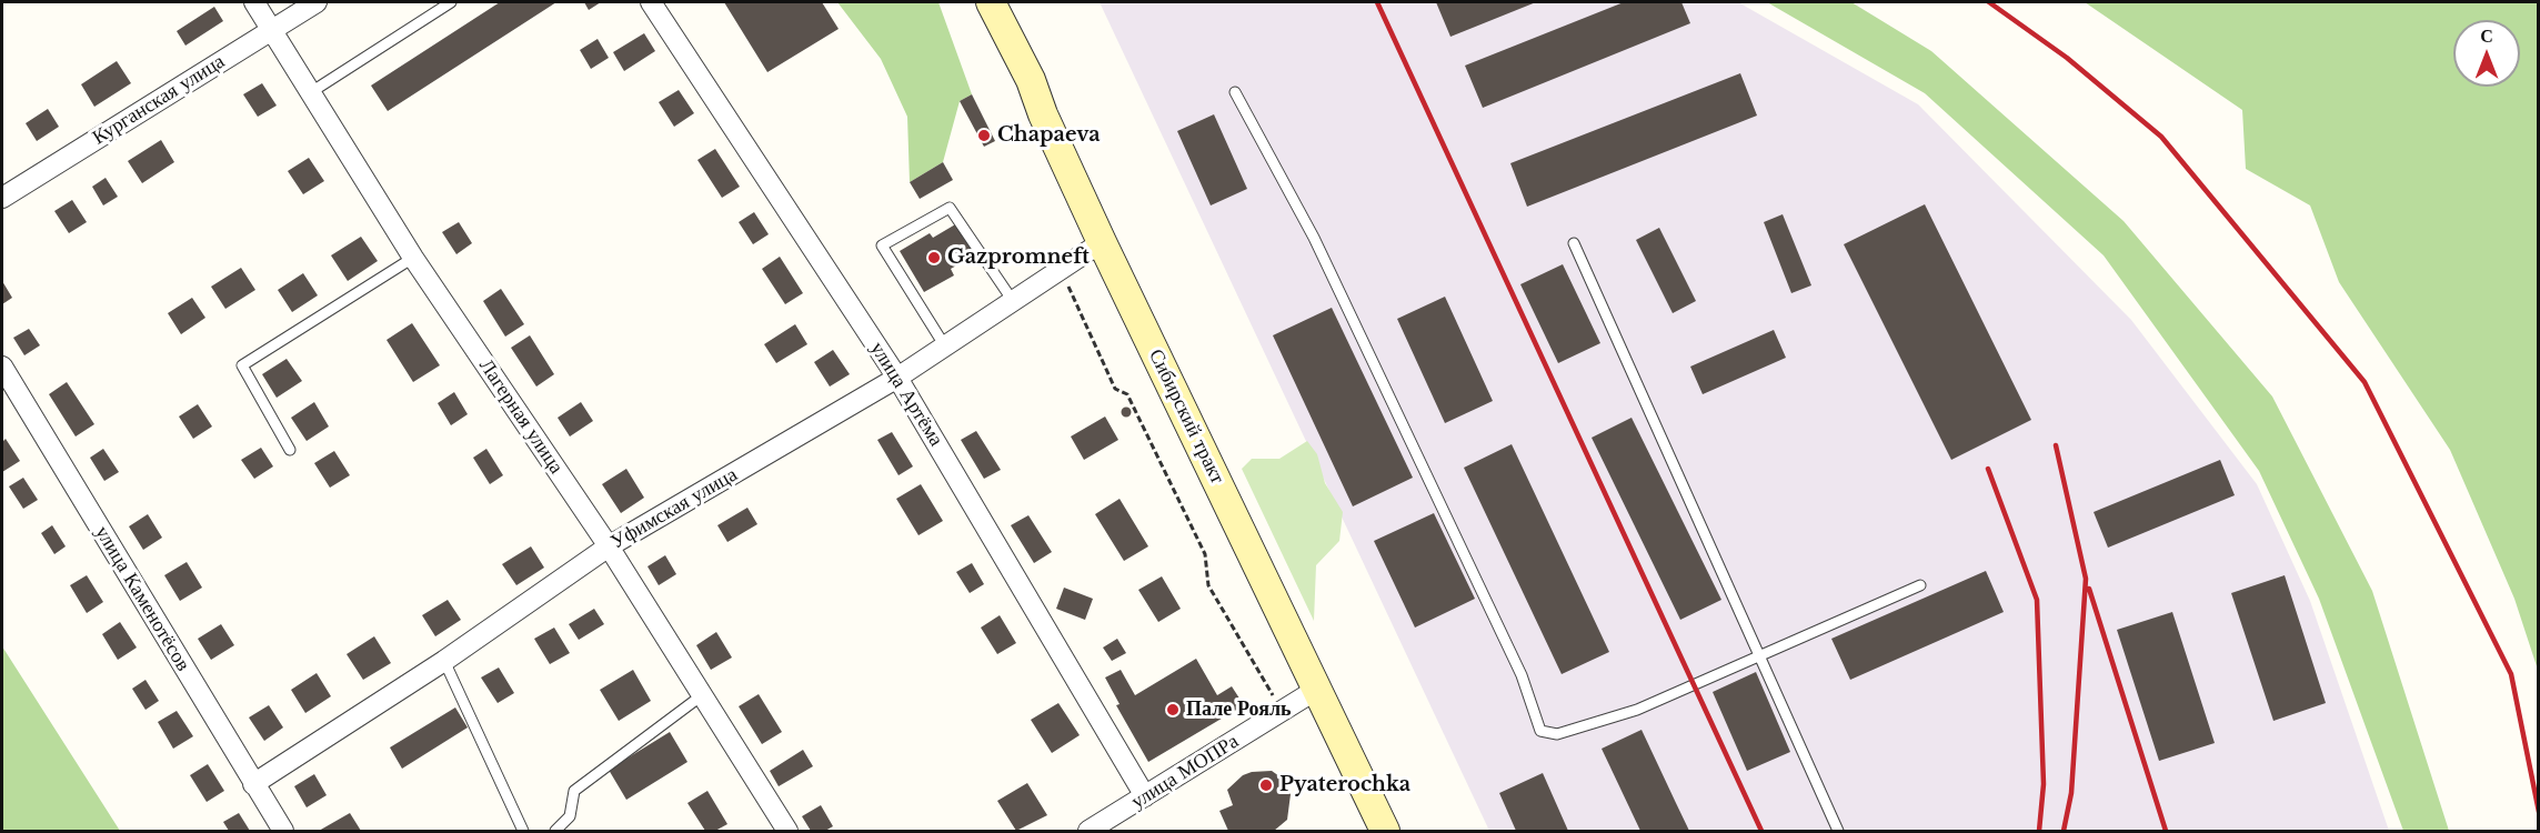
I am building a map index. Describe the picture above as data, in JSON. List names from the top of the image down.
{
  "streets": {
    "main road": ["Сибирский тракт"],
    "street": [
      "Курганская улица",
      "улица Артёма",
      "Лагерная улица",
      "Уфимская улица",
      "улица Каменотёсов",
      "улица МОПРа"
    ]
  },
  "crossings": [
    ["Курганская улица", "Лагерная улица"],
    ["улица Артёма", "Уфимская улица"],
    ["улица Артёма", "улица МОПРа"],
    ["Лагерная улица", "Уфимская улица"],
    ["Сибирский тракт", "Уфимская улица"],
    ["Сибирский тракт", "улица МОПРа"],
    ["Уфимская улица", "улица Каменотёсов"]
  ],
  "places": [
    "Chapaeva",
    "Gazpromneft",
    "Пале Рояль",
    "Pyaterochka"
  ],
  "north": "top"
}
